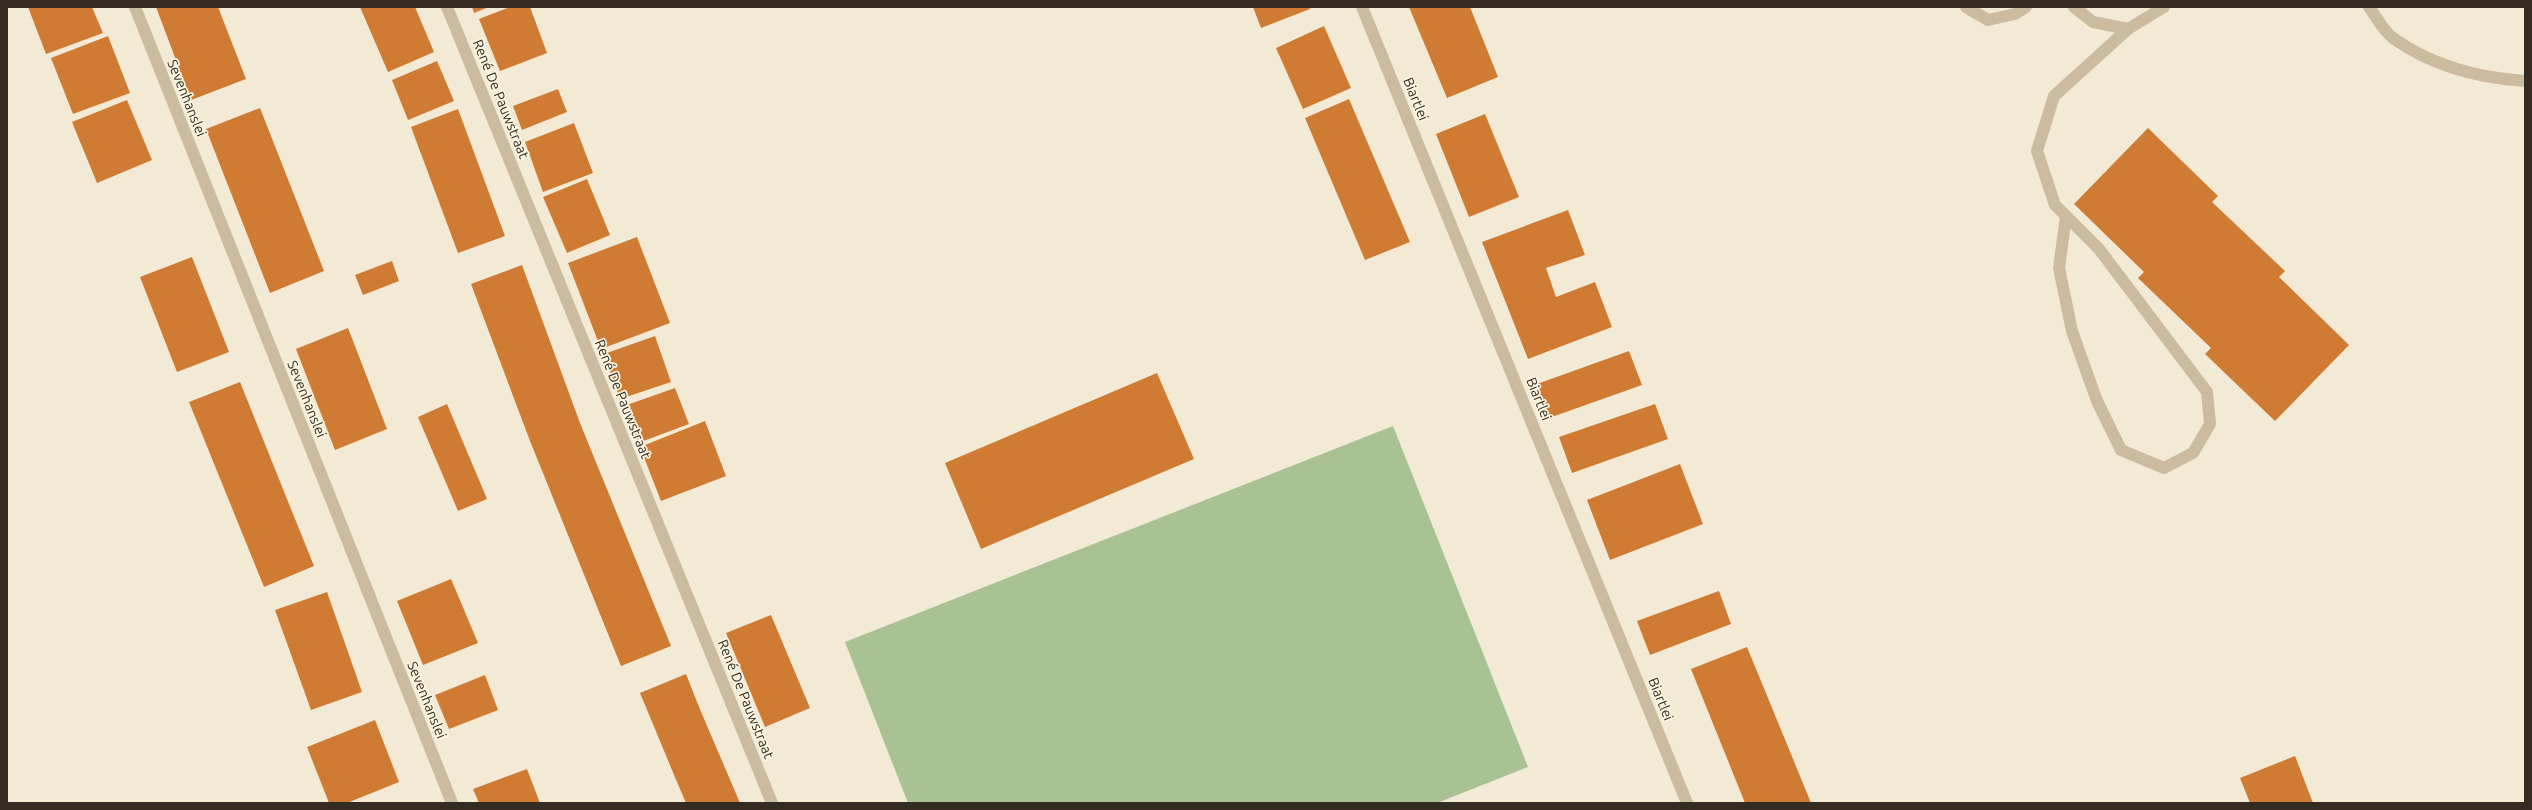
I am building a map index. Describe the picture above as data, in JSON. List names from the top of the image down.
{
  "streets": {
    "street": ["Sevenhanslei", "René De Pauwstraat", "Biartlei"]
  }
}
